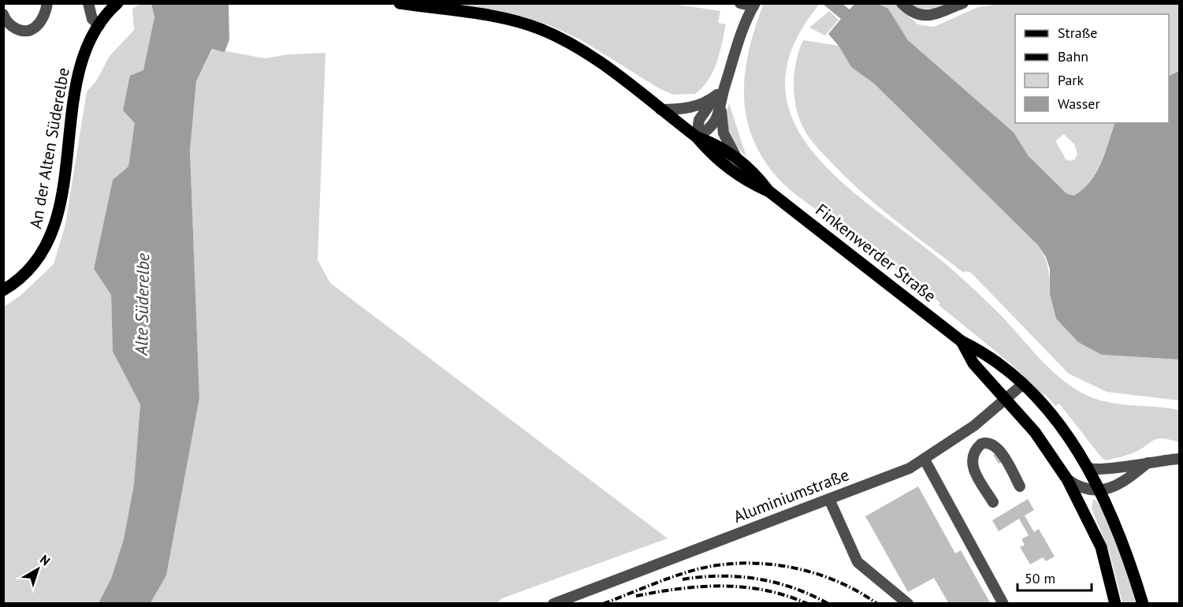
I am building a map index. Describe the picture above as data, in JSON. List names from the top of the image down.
{
  "streets": {
    "main road": ["An der Alten Süderelbe", "Finkenwerder Straße"],
    "street": ["Aluminiumstraße"]
  },
  "crossings": [
    ["Finkenwerder Straße", "Aluminiumstraße"]
  ],
  "water": ["Alte Süderelbe"],
  "legend": [
    "Straße",
    "Bahn",
    "Park",
    "Wasser"
  ],
  "scale_bar": "50 m",
  "north": "top right"
}
